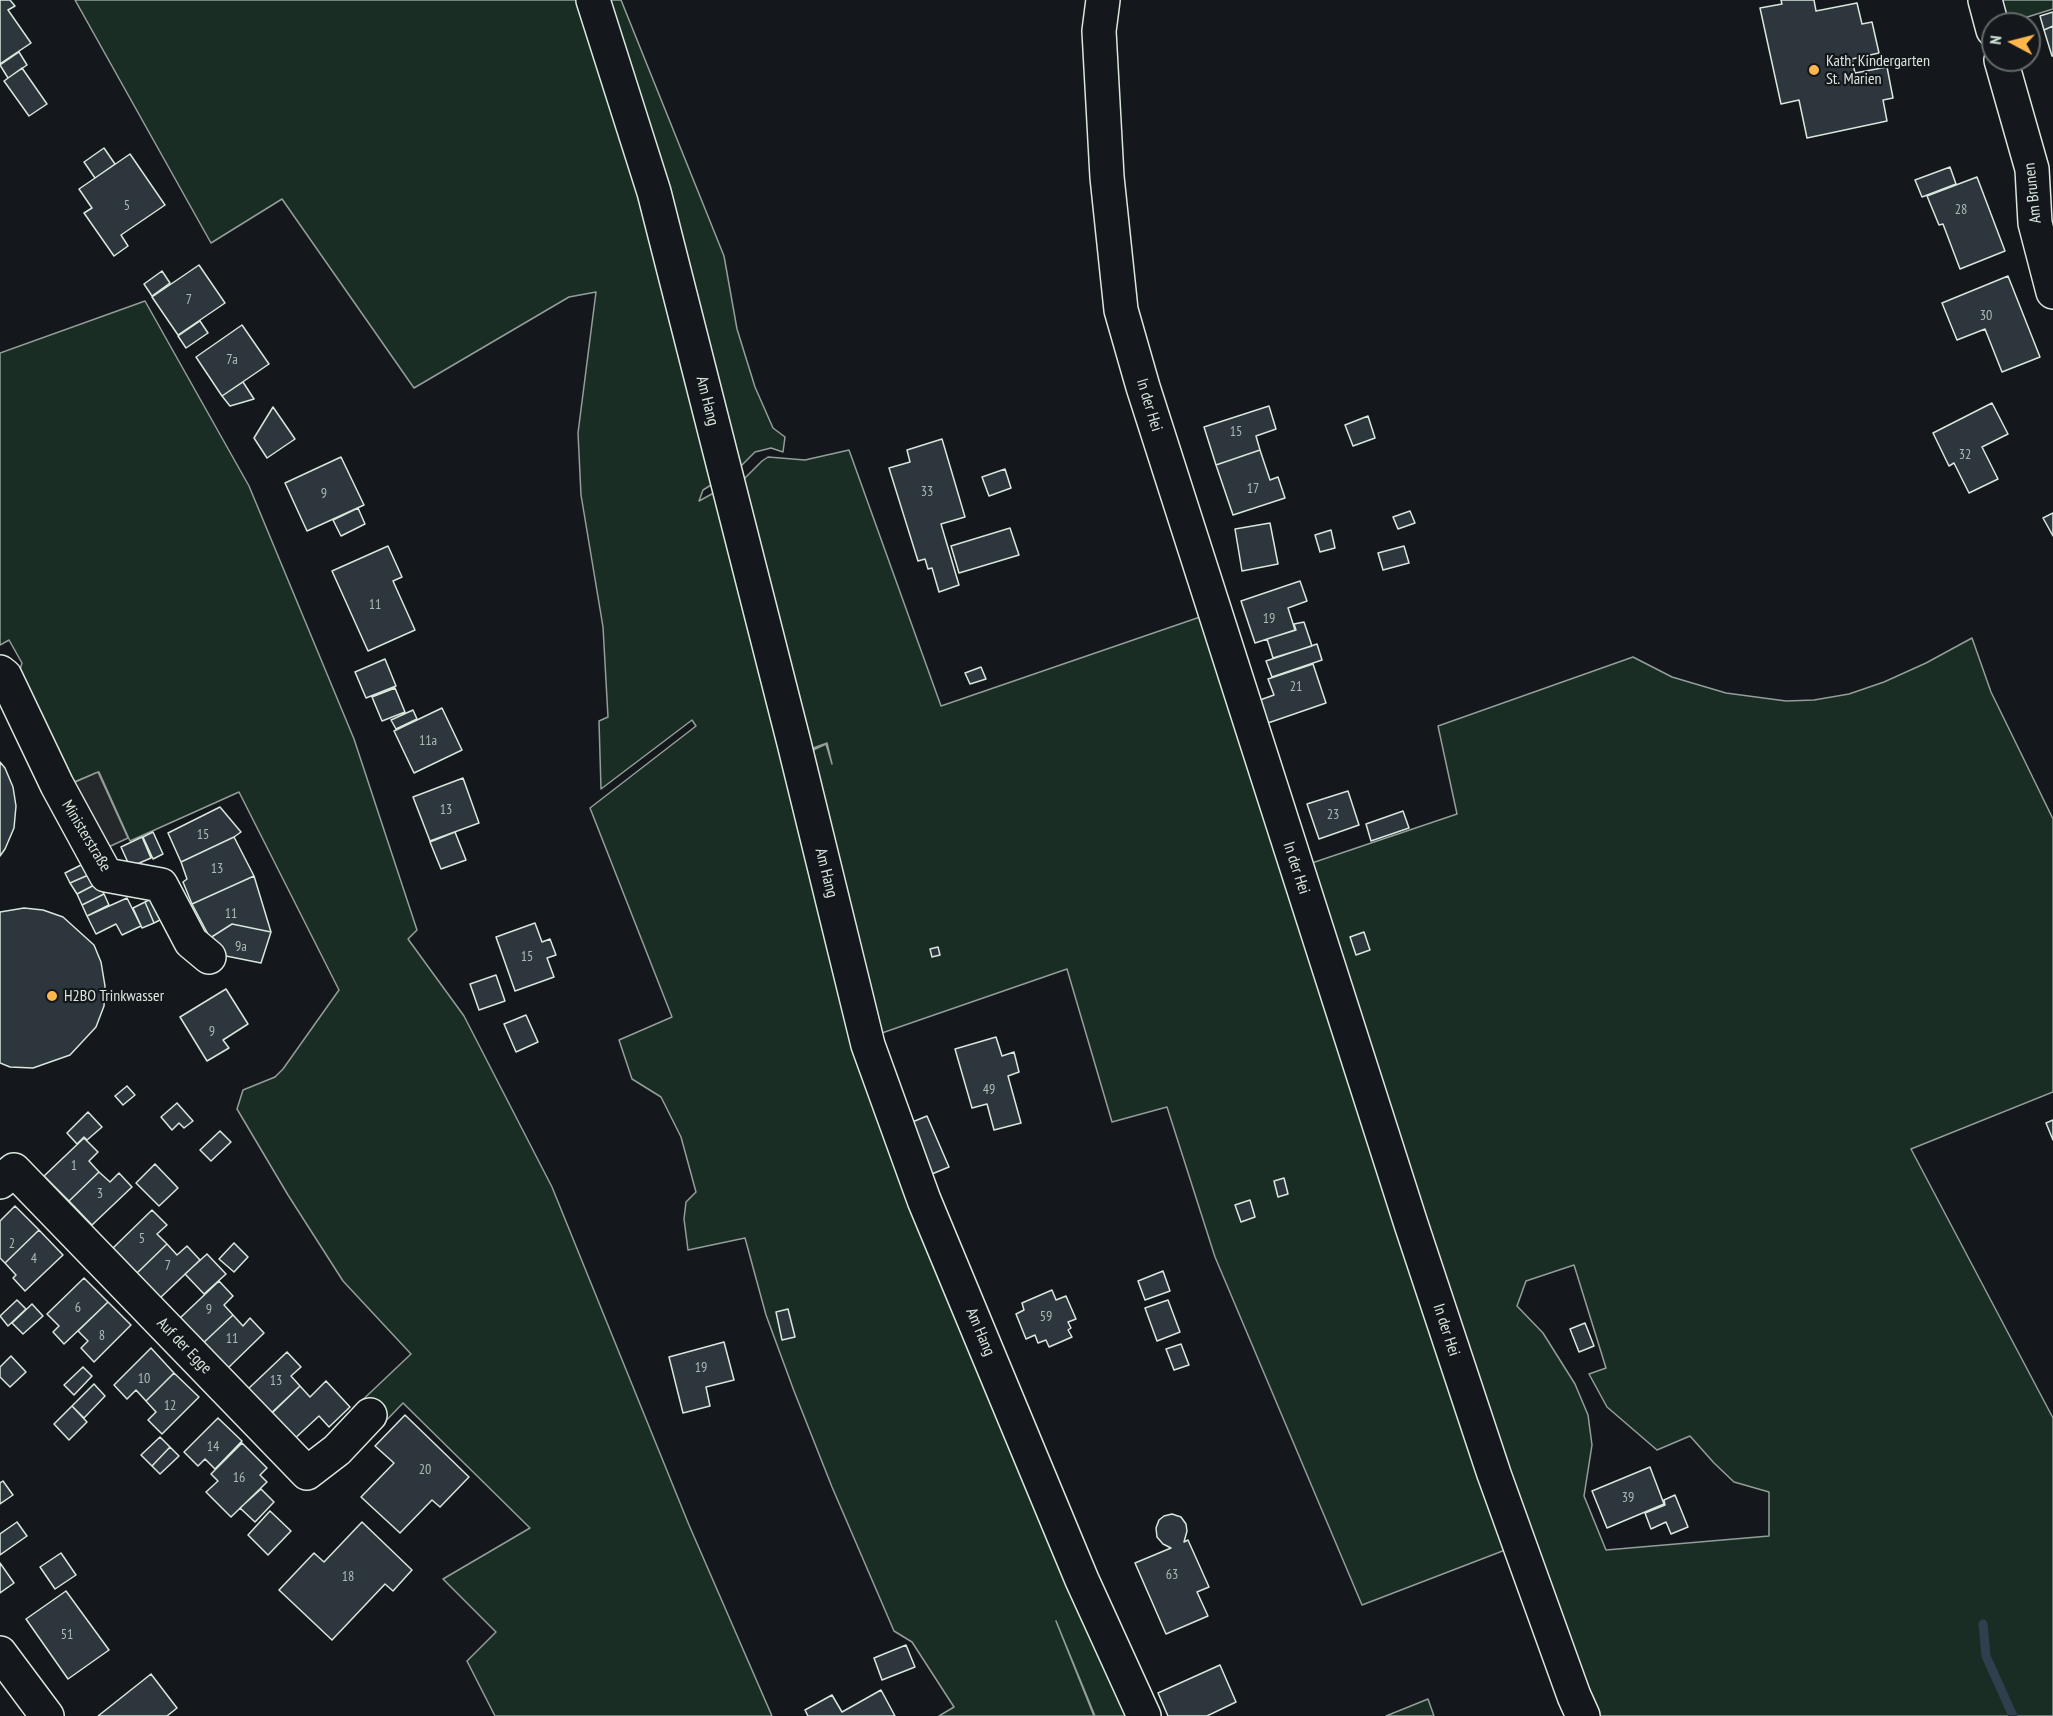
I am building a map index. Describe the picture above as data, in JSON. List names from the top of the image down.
{
  "streets": {
    "street": [
      "Am Brunen",
      "Am Hang",
      "In der Hei",
      "Ministerstraße",
      "Auf der Egge"
    ]
  },
  "places": ["Kath. Kindergarten St. Marien", "H2BO Trinkwasser"],
  "house_numbers": [
    "5",
    "28",
    "7",
    "30",
    "7a",
    "15",
    "32",
    "17",
    "33",
    "9",
    "11",
    "19",
    "21",
    "11a",
    "13",
    "23",
    "15",
    "13",
    "11",
    "9a",
    "15",
    "9",
    "49",
    "1",
    "3",
    "5",
    "2",
    "4",
    "7",
    "6",
    "9",
    "59",
    "8",
    "11",
    "19",
    "10",
    "13",
    "12",
    "14",
    "20",
    "16",
    "39",
    "63",
    "18",
    "51"
  ],
  "north": "left"
}
